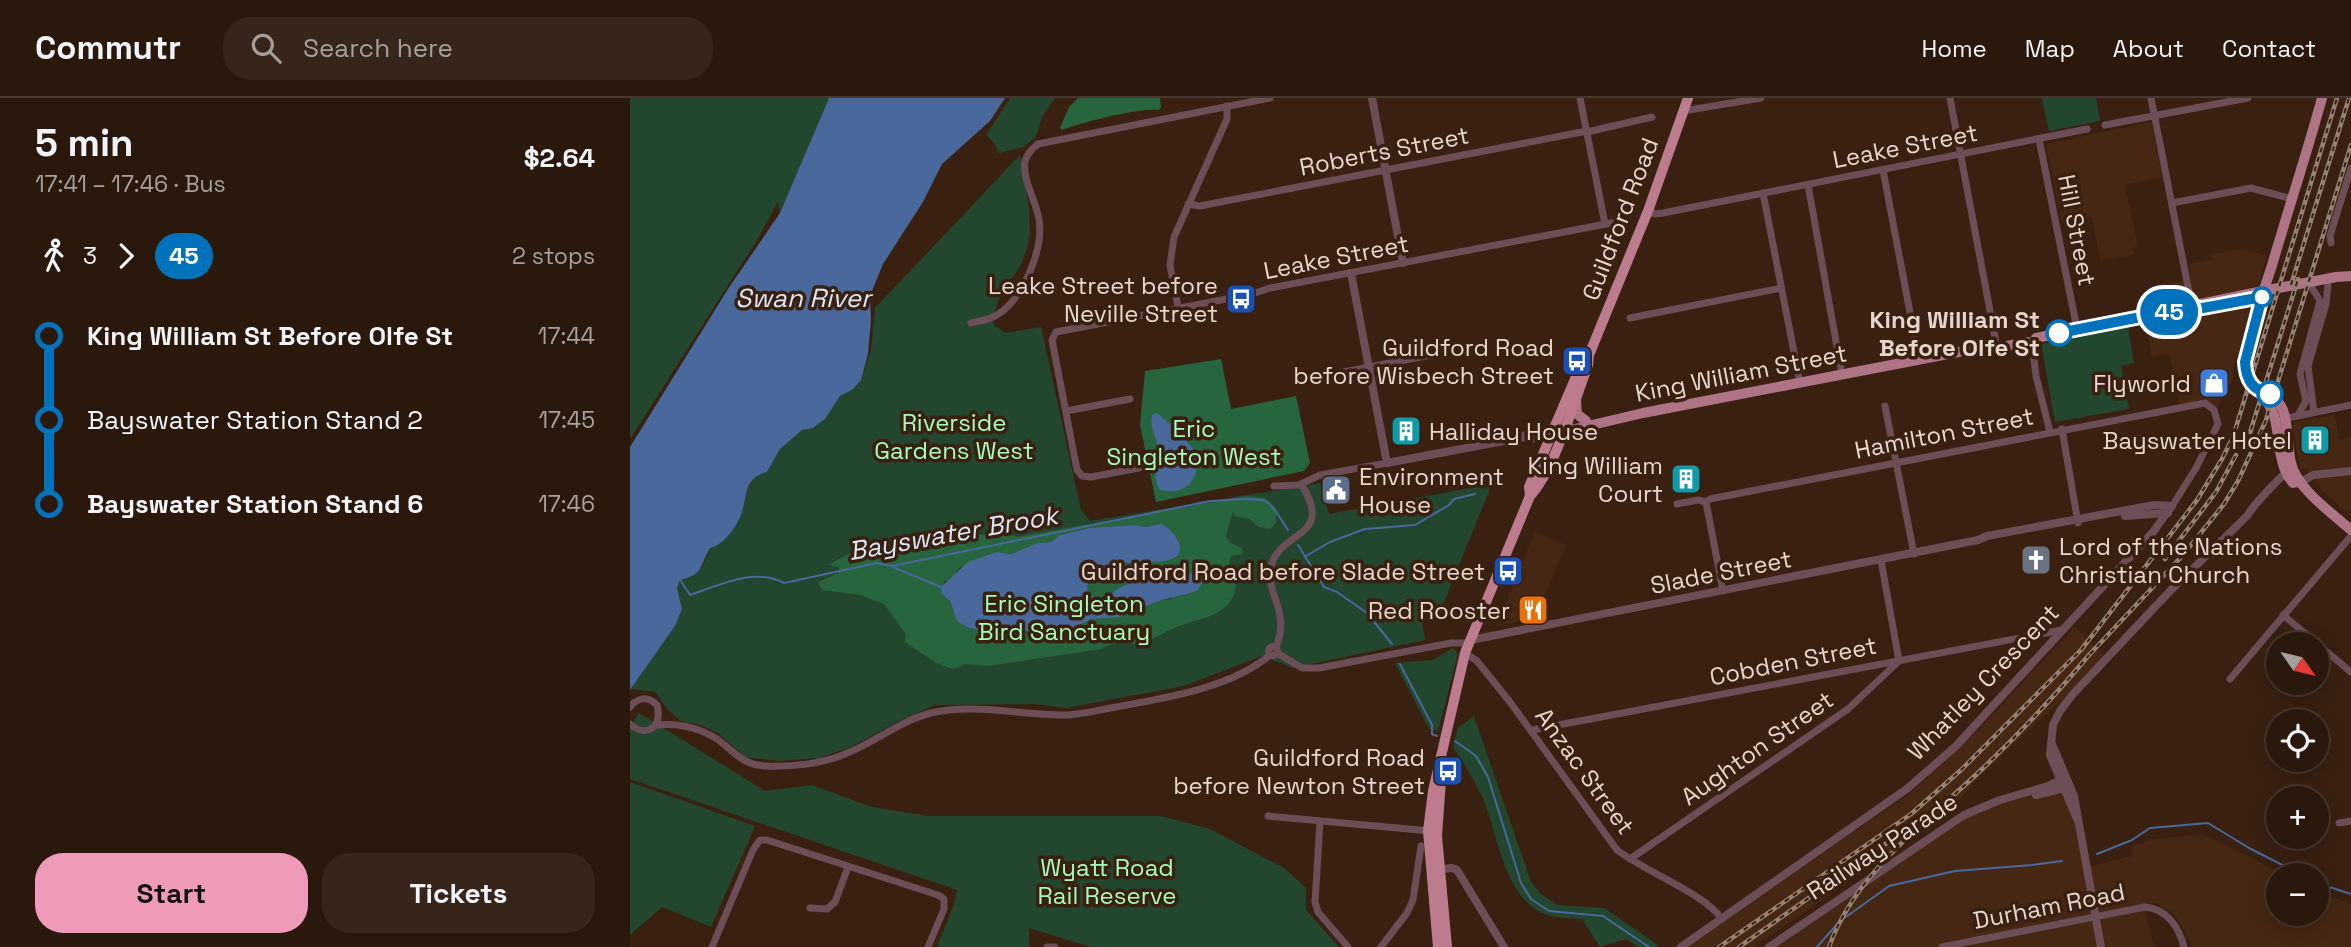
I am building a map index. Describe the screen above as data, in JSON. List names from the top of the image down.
{
  "streets": {
    "highway": ["Guildford Road"],
    "main road": ["King William Street"],
    "street": [
      "Leake Street",
      "Roberts Street",
      "Hill Street",
      "Hamilton Street",
      "Slade Street",
      "Cobden Street",
      "Whatley Crescent",
      "Aughton Street",
      "Anzac Street",
      "Railway Parade",
      "Durham Road"
    ]
  },
  "crossings": [
    ["Leake Street", "Guildford Road"],
    ["Leake Street", "Hill Street"],
    ["Guildford Road", "King William Street"],
    ["Guildford Road", "Slade Street"],
    ["Guildford Road", "Anzac Street"],
    ["Hill Street", "King William Street"],
    ["Hamilton Street", "Whatley Crescent"],
    ["Slade Street", "Whatley Crescent"],
    ["Slade Street", "Anzac Street"],
    ["Cobden Street", "Whatley Crescent"],
    ["Cobden Street", "Aughton Street"],
    ["Cobden Street", "Anzac Street"],
    ["Whatley Crescent", "Anzac Street"],
    ["Aughton Street", "Anzac Street"]
  ],
  "water": ["Swan River", "Bayswater Brook"],
  "parks": [
    "Riverside Gardens West",
    "Eric Singleton West",
    "Eric Singleton Bird Sanctuary",
    "Wyatt Road Rail Reserve"
  ],
  "places": {
    "bus stop": [
      "Leake Street before Neville Street",
      "Guildford Road before Wisbech Street",
      "Guildford Road before Slade Street",
      "Guildford Road before Newton Street"
    ],
    "other": ["King William St Before Olfe St"],
    "shop": ["Flyworld"],
    "building": ["Halliday House", "Bayswater Hotel", "King William Court"],
    "public building": ["Environment House"],
    "church": ["Lord of the Nations Christian Church"],
    "restaurant": ["Red Rooster"]
  },
  "lines": ["bus line 45"],
  "north": "bottom right",
  "page": {
    "header": "Commutr",
    "search": "Search here",
    "nav": [
      "Home",
      "Map",
      "About",
      "Contact"
    ],
    "heading": ["5 min", "17:41 – 17:46 · Bus", "$2.64"],
    "on_map": "45",
    "legs": ["3", "45", "2 stops"],
    "list": [
      {
        "name": "King William St Before Olfe St",
        "value": "17:44"
      },
      {
        "name": "Bayswater Station Stand 2",
        "value": "17:45"
      },
      {
        "name": "Bayswater Station Stand 6",
        "value": "17:46"
      }
    ],
    "map_buttons": ["+", "−"],
    "buttons": ["Start", "Tickets"]
  }
}
